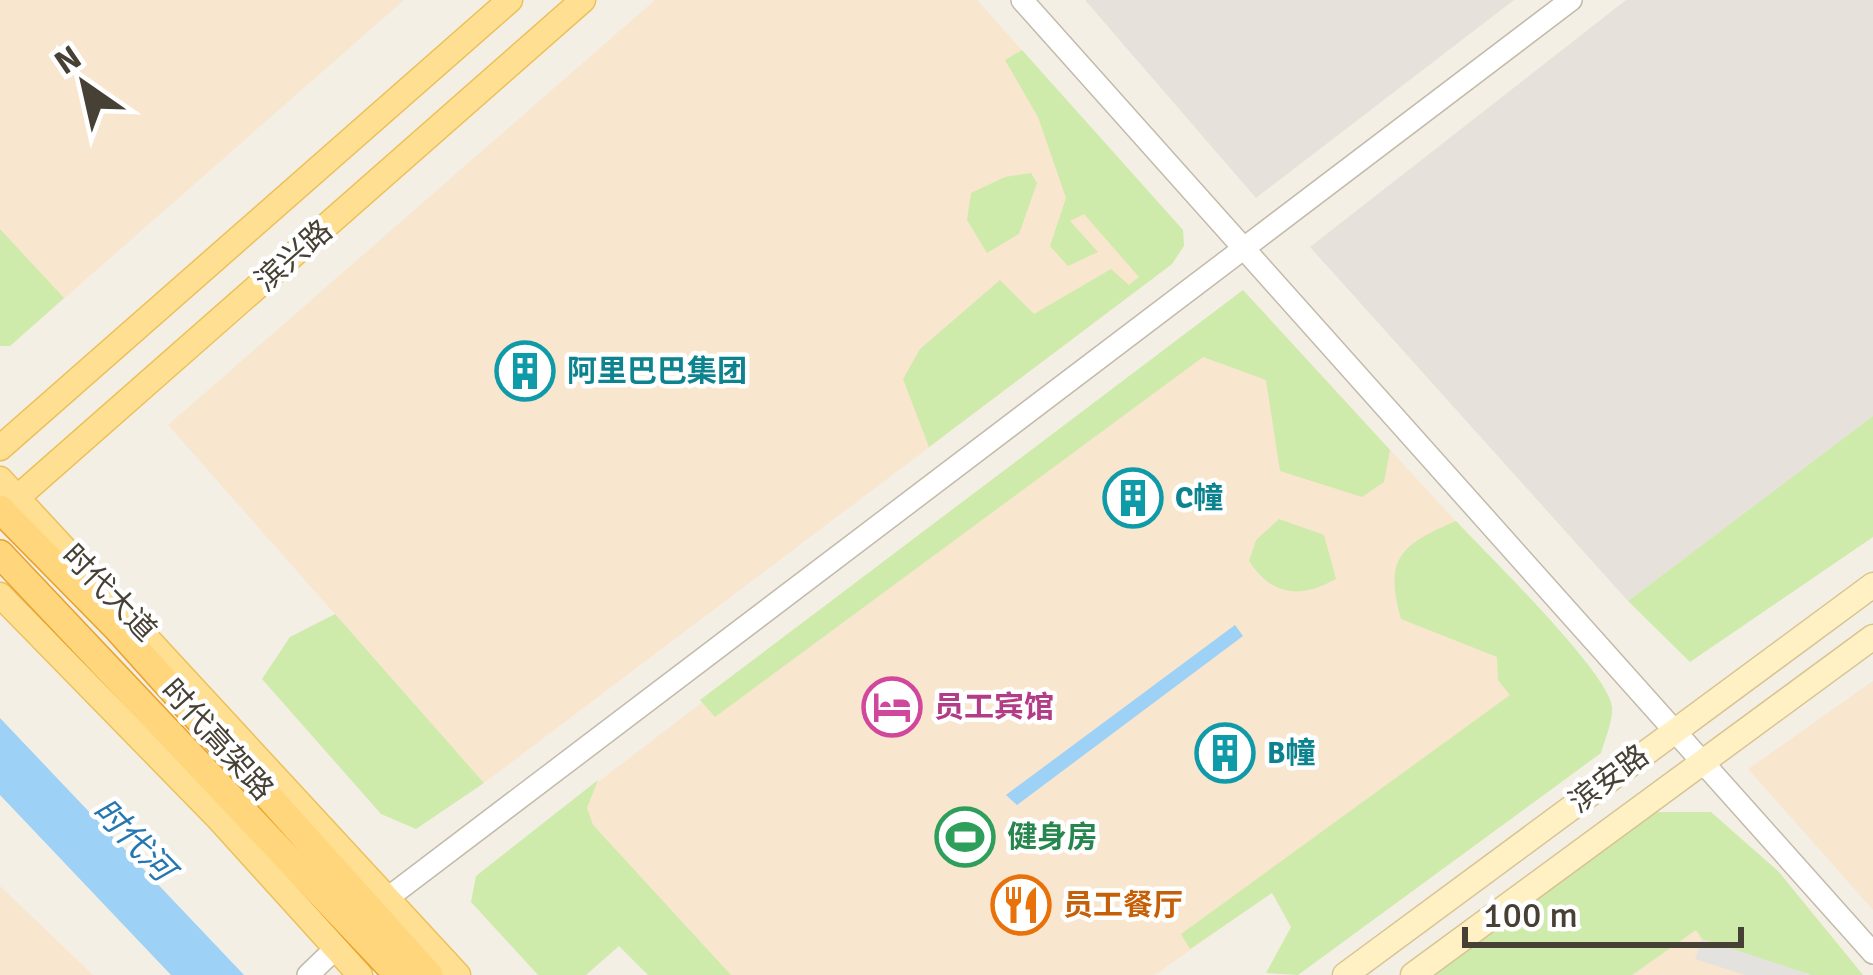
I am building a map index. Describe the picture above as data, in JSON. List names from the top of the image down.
{
  "streets": {
    "highway": ["时代高架路"],
    "main road": ["滨兴路", "时代大道", "滨安路"]
  },
  "crossings": [
    ["滨兴路", "时代大道"],
    ["滨兴路", "时代高架路"],
    ["时代大道", "时代高架路"]
  ],
  "water": ["时代河"],
  "places": {
    "building": ["阿里巴巴集团", "C幢", "B幢"],
    "hotel": ["员工宾馆"],
    "sports": ["健身房"],
    "restaurant": ["员工餐厅"]
  },
  "scale_bar": "100 m",
  "north": "top left"
}
